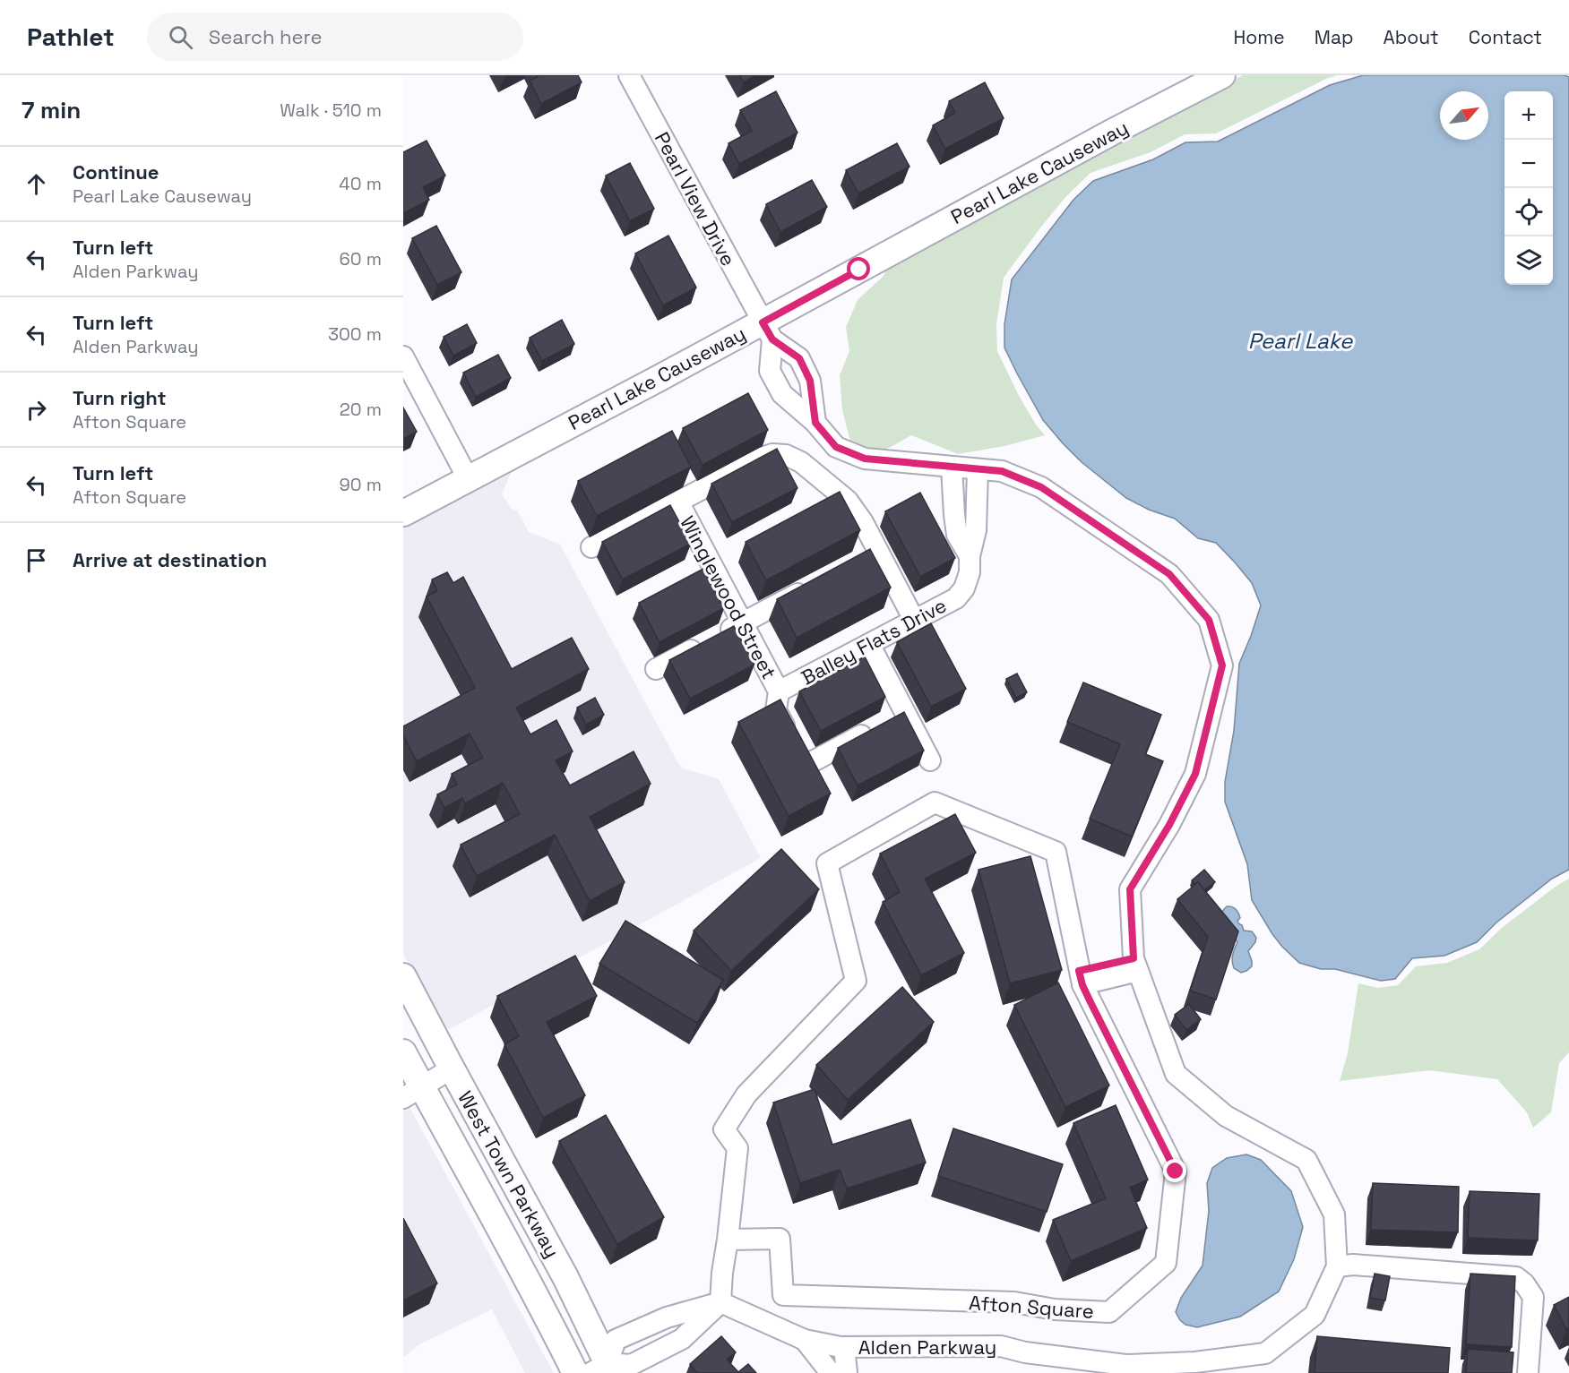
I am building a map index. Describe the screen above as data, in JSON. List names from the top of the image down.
{
  "streets": {
    "street": [
      "Pearl Lake Causeway",
      "Pearl View Drive",
      "Winglewood Street",
      "Balley Flats Drive",
      "West Town Parkway",
      "Afton Square",
      "Alden Parkway"
    ]
  },
  "crossings": [
    ["Pearl Lake Causeway", "Pearl View Drive"],
    ["Pearl Lake Causeway", "Alden Parkway"],
    ["Pearl View Drive", "Alden Parkway"],
    ["Winglewood Street", "Balley Flats Drive"],
    ["Balley Flats Drive", "Alden Parkway"],
    ["Afton Square", "Alden Parkway"]
  ],
  "water": ["Pearl Lake"],
  "north": "top right",
  "page": {
    "header": "Pathlet",
    "search": "Search here",
    "nav": [
      "Home",
      "Map",
      "About",
      "Contact"
    ],
    "heading": ["7 min", "Walk · 510 m"],
    "map_buttons": ["+", "−"],
    "list": [
      ["Continue", "Pearl Lake Causeway", "40 m"],
      ["Turn left", "Alden Parkway", "60 m"],
      ["Turn left", "Alden Parkway", "300 m"],
      ["Turn right", "Afton Square", "20 m"],
      ["Turn left", "Afton Square", "90 m"],
      "Arrive at destination"
    ]
  }
}
